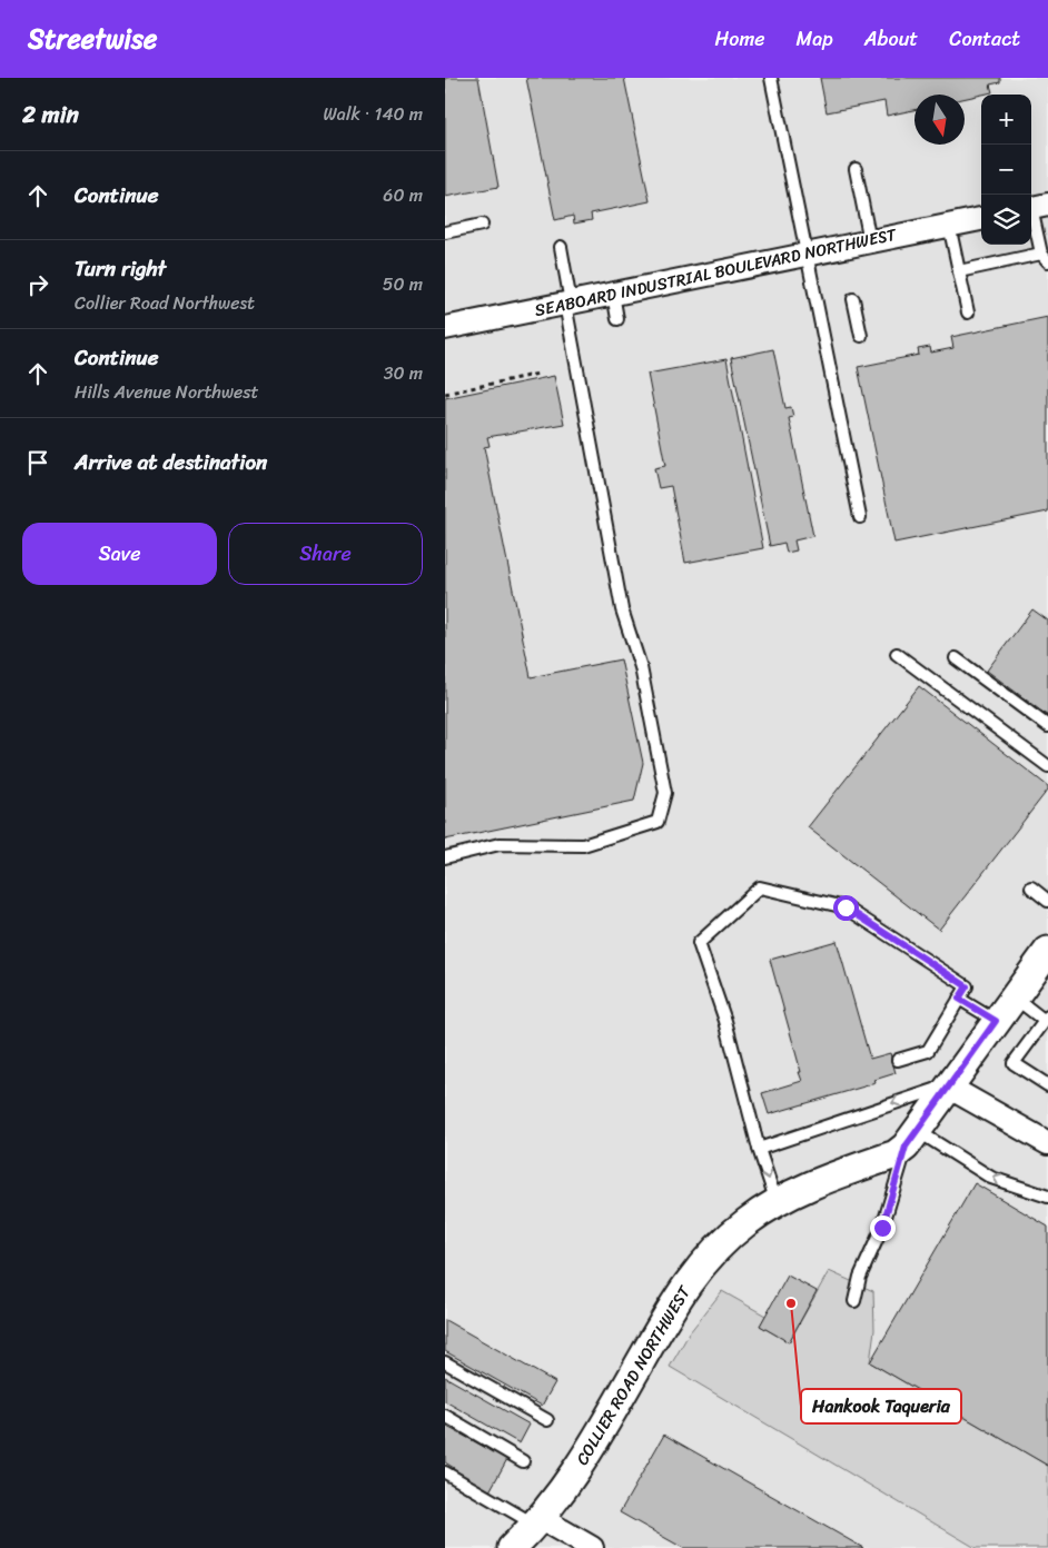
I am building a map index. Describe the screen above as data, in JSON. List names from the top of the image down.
{
  "streets": {
    "street": ["SEABOARD INDUSTRIAL BOULEVARD NORTHWEST", "COLLIER ROAD NORTHWEST"]
  },
  "places": ["Hankook Taqueria"],
  "north": "bottom",
  "page": {
    "header": "Streetwise",
    "nav": [
      "Home",
      "Map",
      "About",
      "Contact"
    ],
    "heading": ["2 min", "Walk · 140 m"],
    "map_buttons": ["+", "−"],
    "list": [
      ["Continue", "60 m"],
      ["Turn right", "Collier Road Northwest", "50 m"],
      ["Continue", "Hills Avenue Northwest", "30 m"],
      "Arrive at destination"
    ],
    "buttons": ["Save", "Share"]
  }
}
